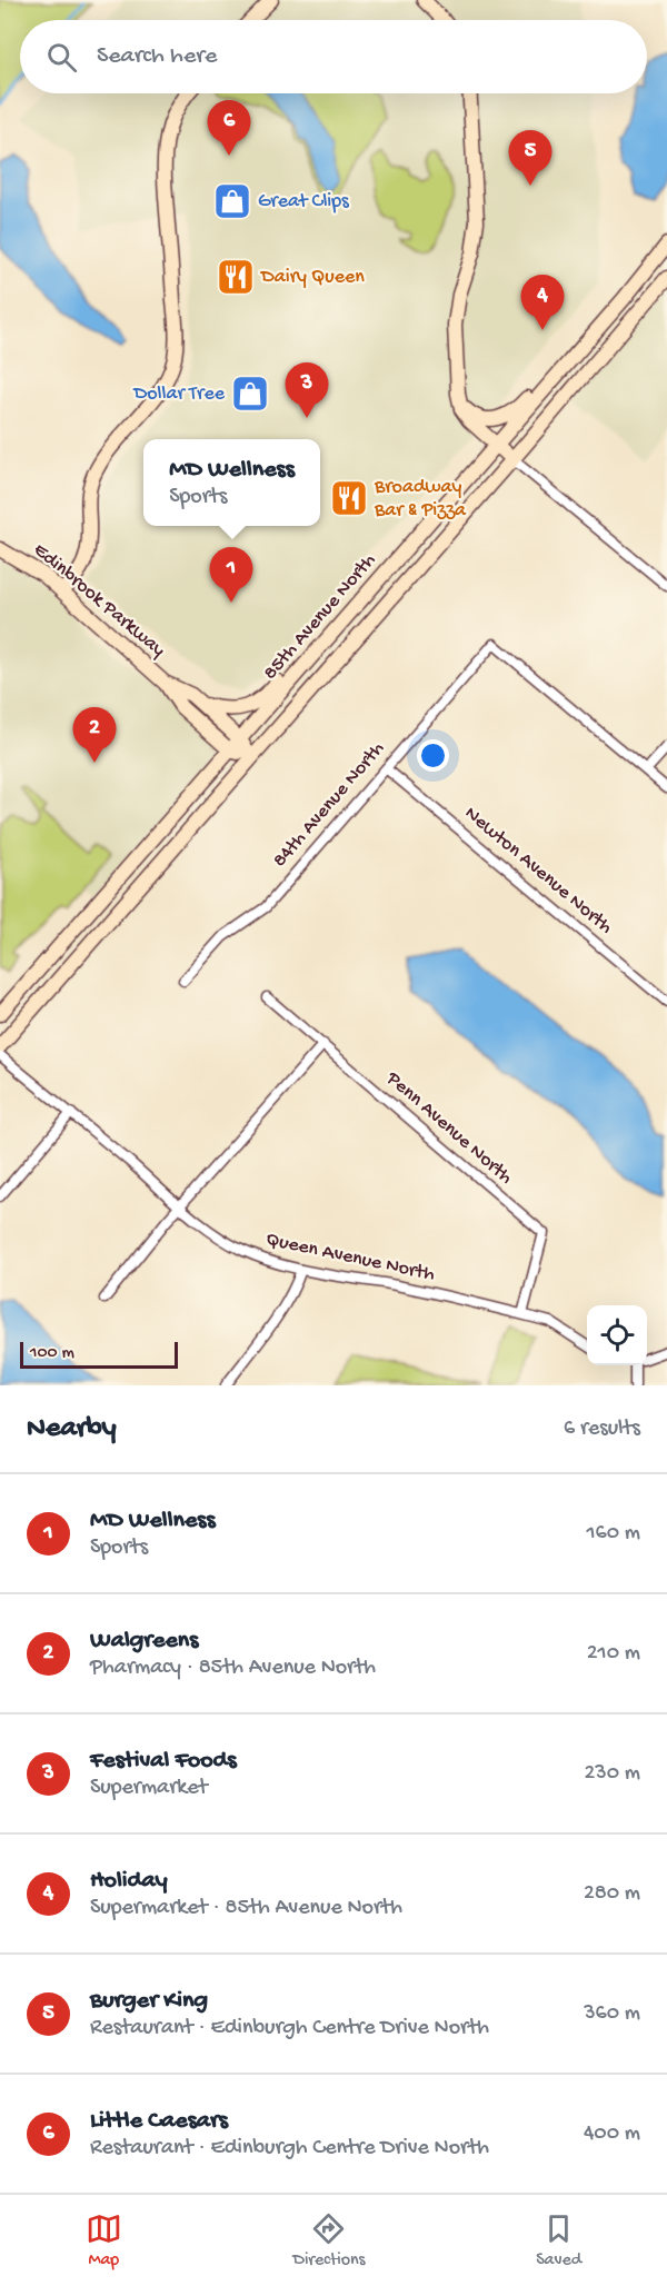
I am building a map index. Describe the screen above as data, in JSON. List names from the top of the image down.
{
  "streets": {
    "main road": ["Edinbrook Parkway", "85th Avenue North"],
    "street": [
      "84th Avenue North",
      "Newton Avenue North",
      "Penn Avenue North",
      "Queen Avenue North"
    ]
  },
  "crossings": [
    ["Edinbrook Parkway", "85th Avenue North"],
    ["84th Avenue North", "Newton Avenue North"],
    ["Penn Avenue North", "Queen Avenue North"]
  ],
  "places": {
    "shop": ["Great Clips", "Dollar Tree"],
    "restaurant": ["Dairy Queen", "Broadway Bar & Pizza"]
  },
  "scale_bar": "100 m",
  "page": {
    "search": "Search here",
    "pins": [
      "6",
      "5",
      "4",
      "3",
      "1",
      "2"
    ],
    "popup": ["MD Wellness", "Sports"],
    "scale": "100 m",
    "heading": ["Nearby", "6 results"],
    "list": [
      {
        "mark": "1",
        "name": "MD Wellness",
        "note": "Sports",
        "value": "160 m"
      },
      {
        "mark": "2",
        "name": "Walgreens",
        "note": "Pharmacy · 85th Avenue North",
        "value": "210 m"
      },
      {
        "mark": "3",
        "name": "Festival Foods",
        "note": "Supermarket",
        "value": "230 m"
      },
      {
        "mark": "4",
        "name": "Holiday",
        "note": "Supermarket · 85th Avenue North",
        "value": "280 m"
      },
      {
        "mark": "5",
        "name": "Burger King",
        "note": "Restaurant · Edinburgh Centre Drive North",
        "value": "360 m"
      },
      {
        "mark": "6",
        "name": "Little Caesars",
        "note": "Restaurant · Edinburgh Centre Drive North",
        "value": "400 m"
      }
    ],
    "nav": ["Map", "Directions", "Saved"]
  }
}
